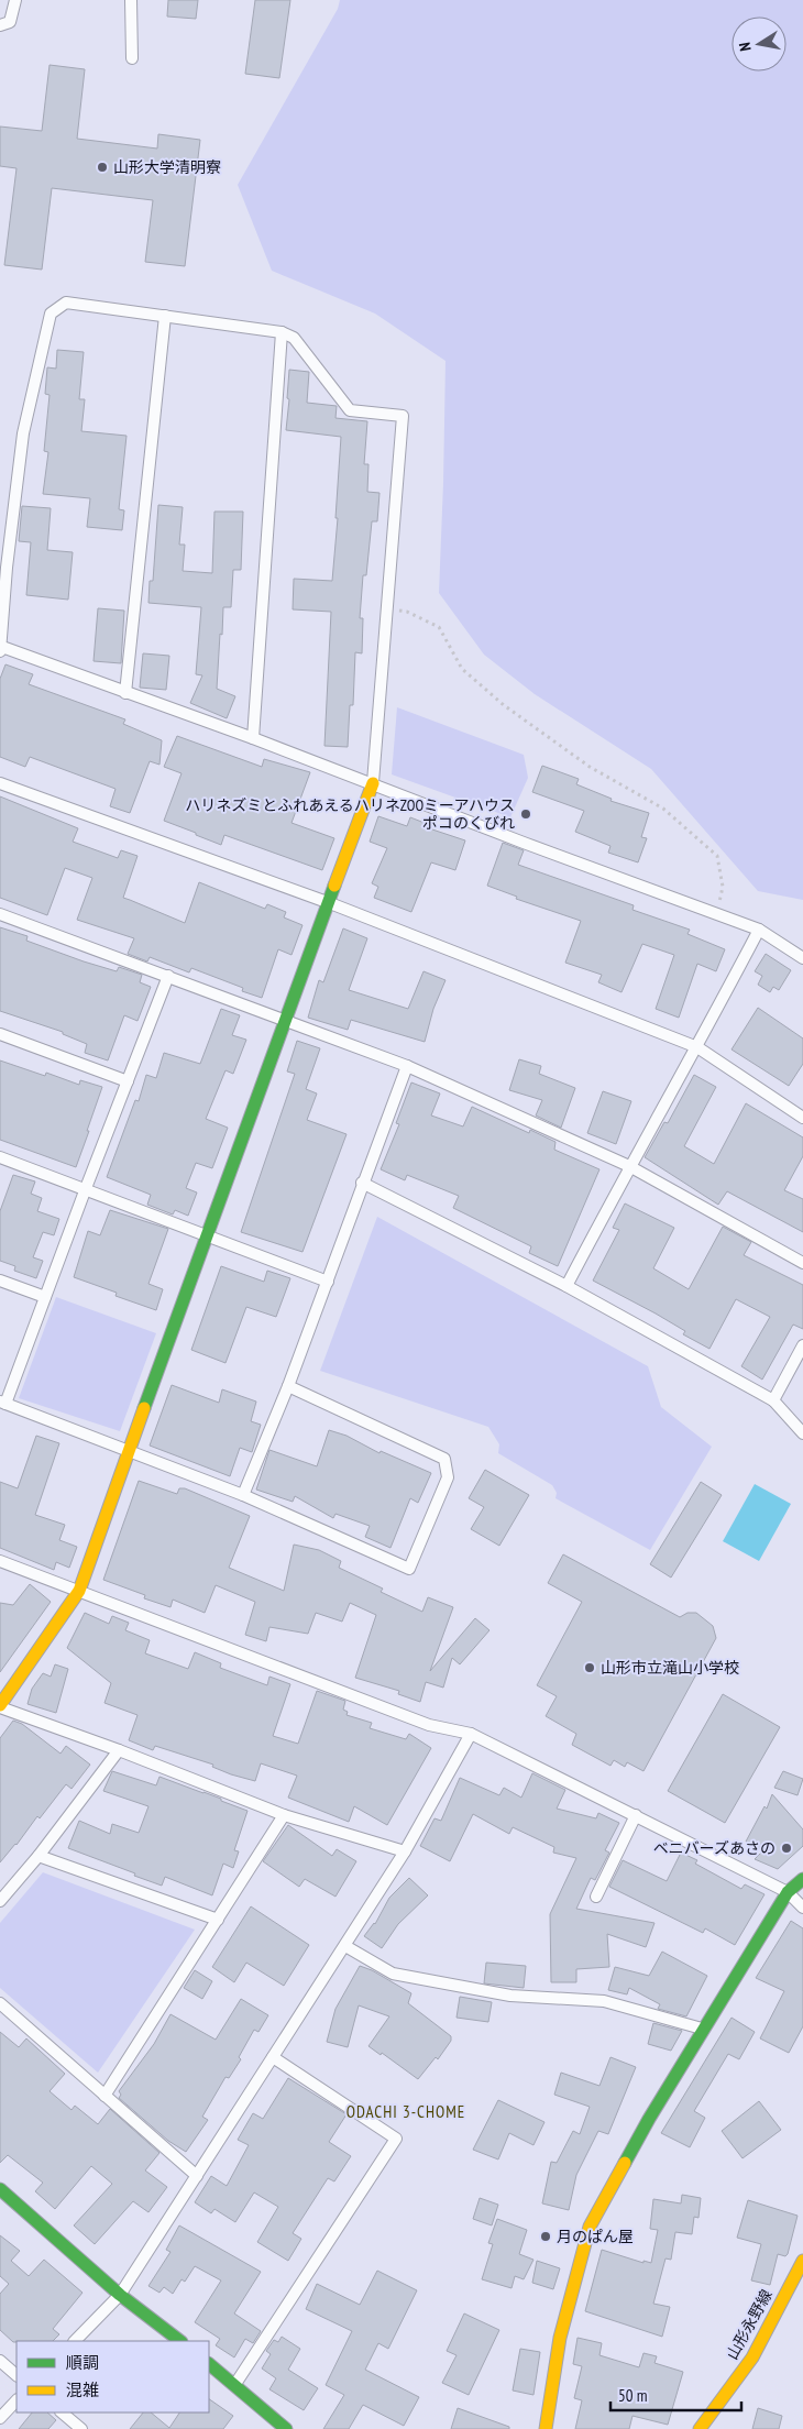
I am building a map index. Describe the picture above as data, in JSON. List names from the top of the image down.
{
  "streets": {
    "street": ["山形永野線"]
  },
  "districts": ["ODACHI 3-CHOME"],
  "places": [
    "山形大学清明寮",
    "ハリネズミとふれあえるハリネZOOミーアハウス ポコのくびれ",
    "山形市立滝山小学校",
    "ベニバーズあさの",
    "月のぱん屋"
  ],
  "legend": ["順調", "混雑"],
  "scale_bar": "50 m",
  "north": "left"
}
